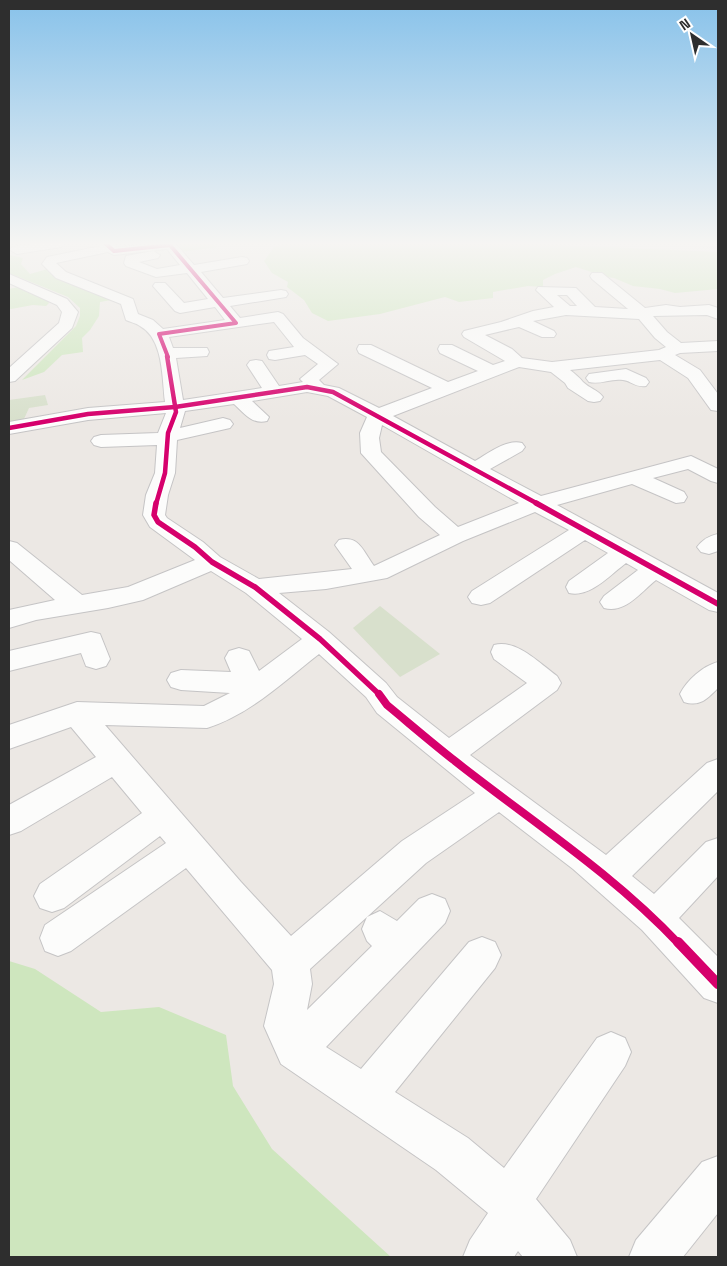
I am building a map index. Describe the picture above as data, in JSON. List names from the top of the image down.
{
  "north": "top left"
}
